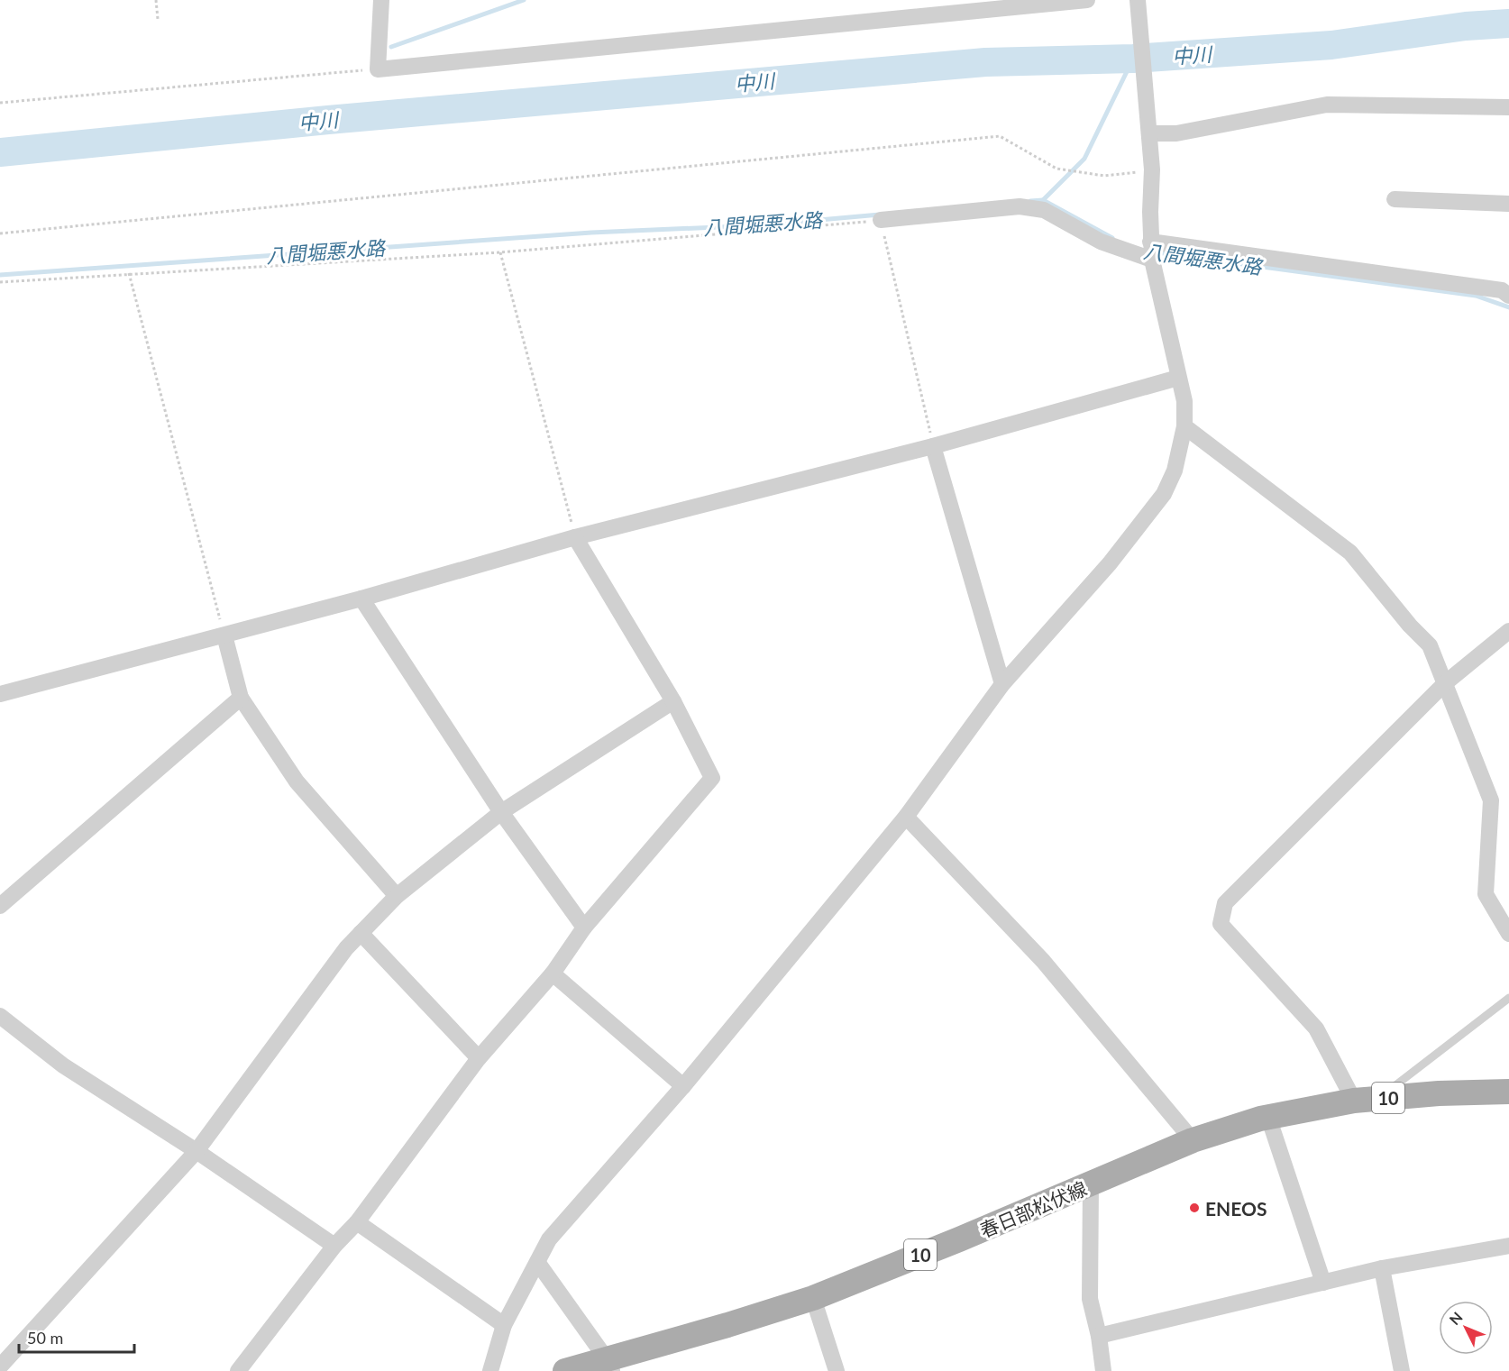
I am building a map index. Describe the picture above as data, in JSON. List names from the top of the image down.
{
  "streets": {
    "main road": ["10", "春日部松伏線"]
  },
  "water": ["中川", "八間堀悪水路"],
  "places": ["ENEOS"],
  "scale_bar": "50 m",
  "north": "top left"
}
